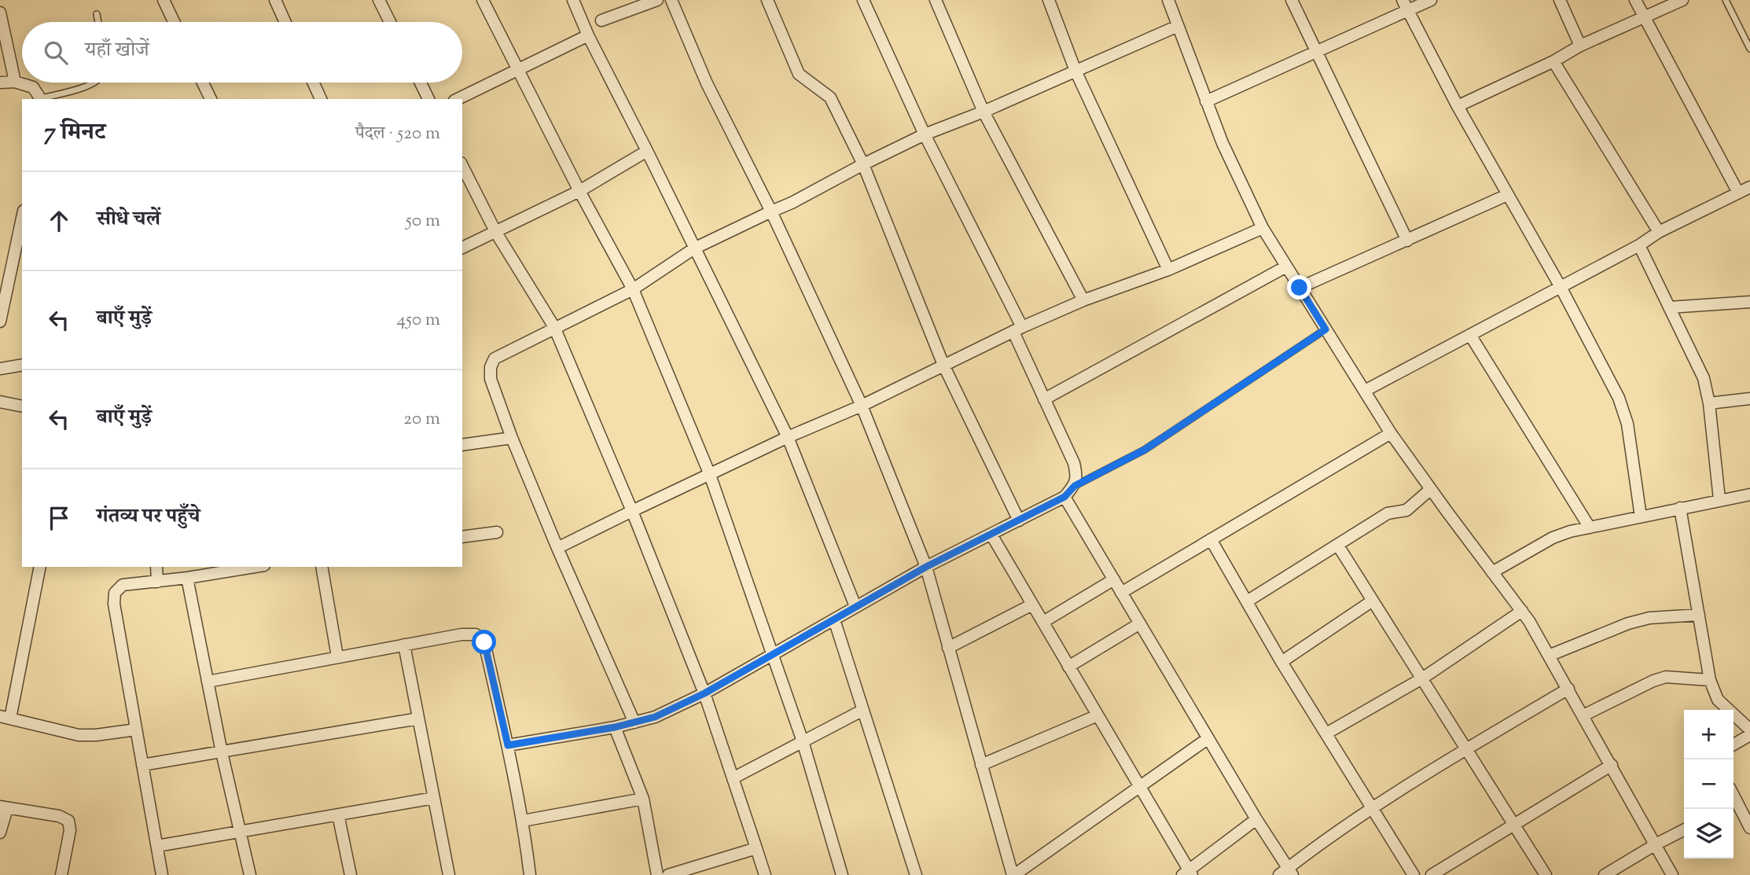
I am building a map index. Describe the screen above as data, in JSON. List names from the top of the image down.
{
  "page": {
    "search": "यहाँ खोजें",
    "heading": ["7 मिनट", "पैदल · 520 m"],
    "list": [
      ["सीधे चलें", "50 m"],
      ["बाएँ मुड़ें", "450 m"],
      ["बाएँ मुड़ें", "20 m"],
      "गंतव्य पर पहुँचे"
    ],
    "map_buttons": ["+", "−"]
  }
}
